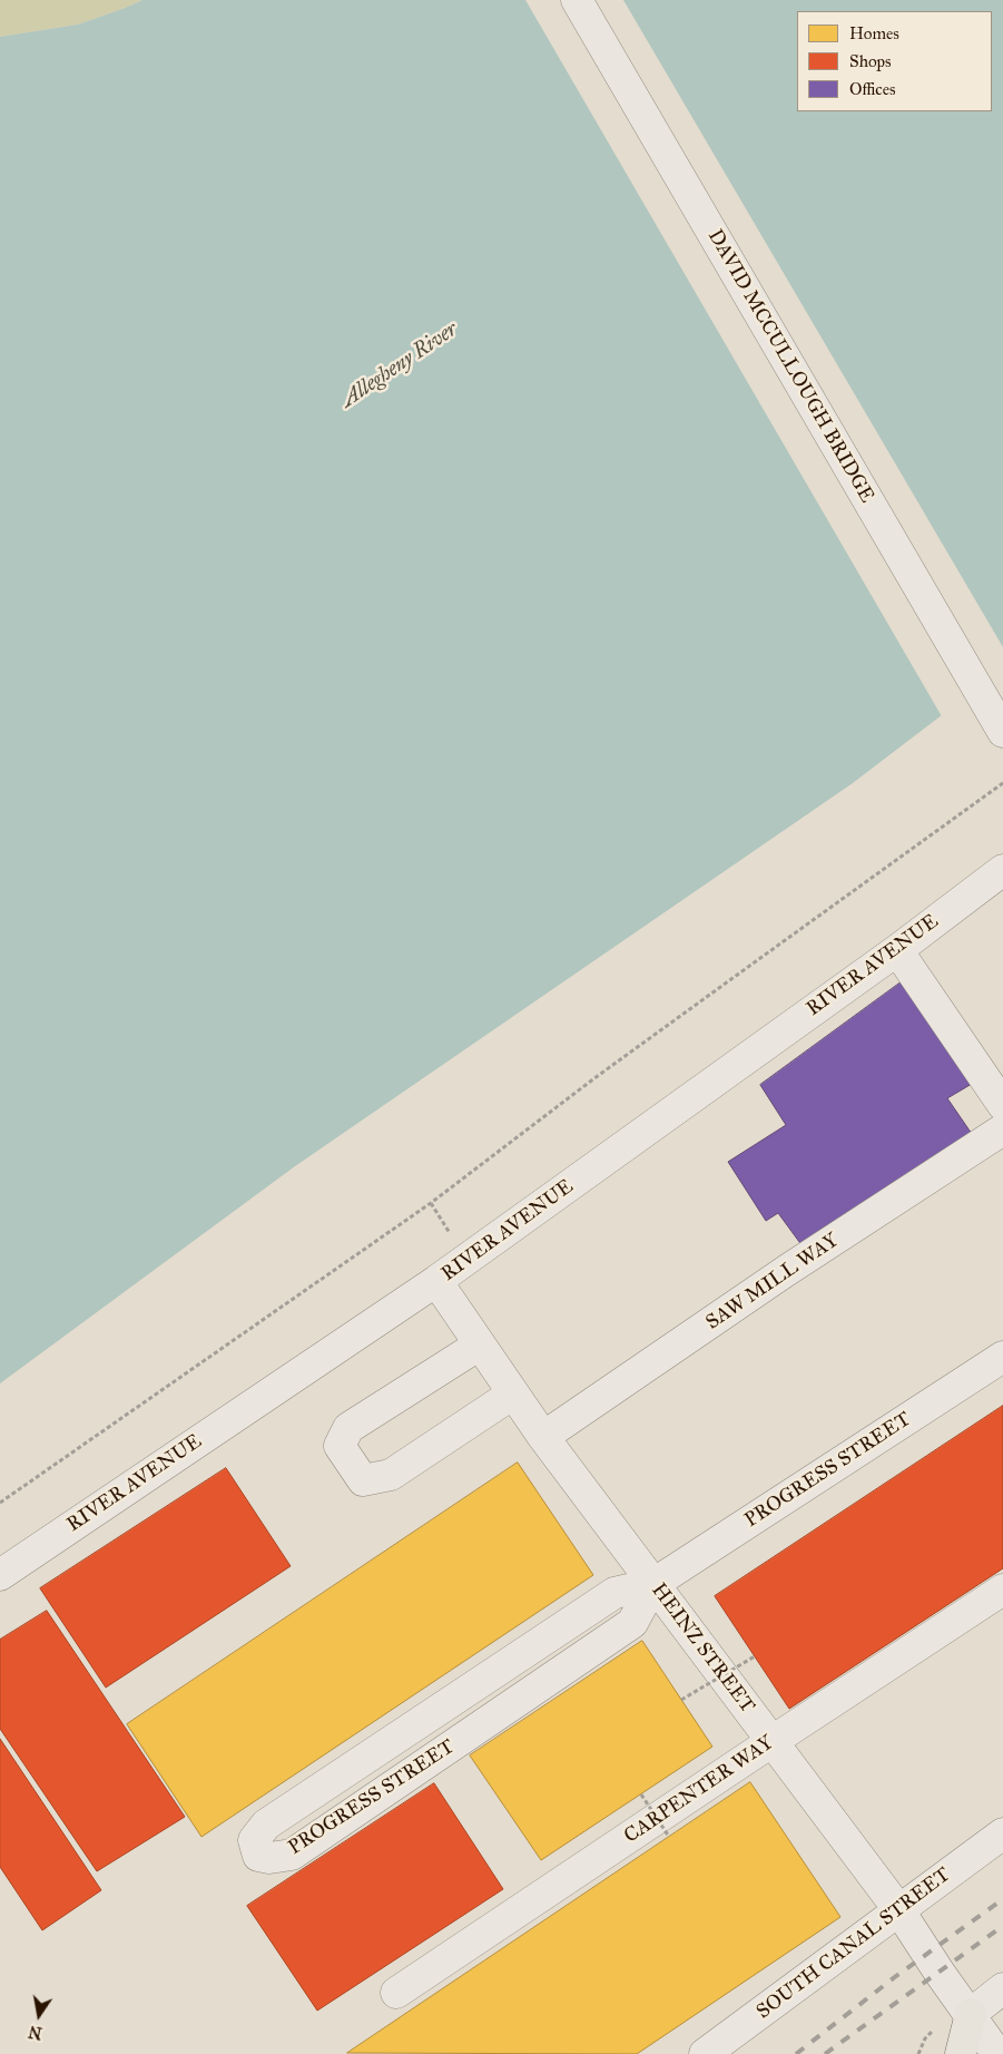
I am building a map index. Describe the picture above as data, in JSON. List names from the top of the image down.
{
  "streets": {
    "street": [
      "DAVID MCCULLOUGH BRIDGE",
      "RIVER AVENUE",
      "SAW MILL WAY",
      "PROGRESS STREET",
      "HEINZ STREET",
      "CARPENTER WAY",
      "SOUTH CANAL STREET"
    ]
  },
  "crossings": [
    ["RIVER AVENUE", "HEINZ STREET"],
    ["SAW MILL WAY", "HEINZ STREET"],
    ["PROGRESS STREET", "HEINZ STREET"],
    ["HEINZ STREET", "CARPENTER WAY"],
    ["HEINZ STREET", "SOUTH CANAL STREET"]
  ],
  "water": ["Allegheny River"],
  "legend": ["Homes", "Shops", "Offices"],
  "north": "bottom"
}
